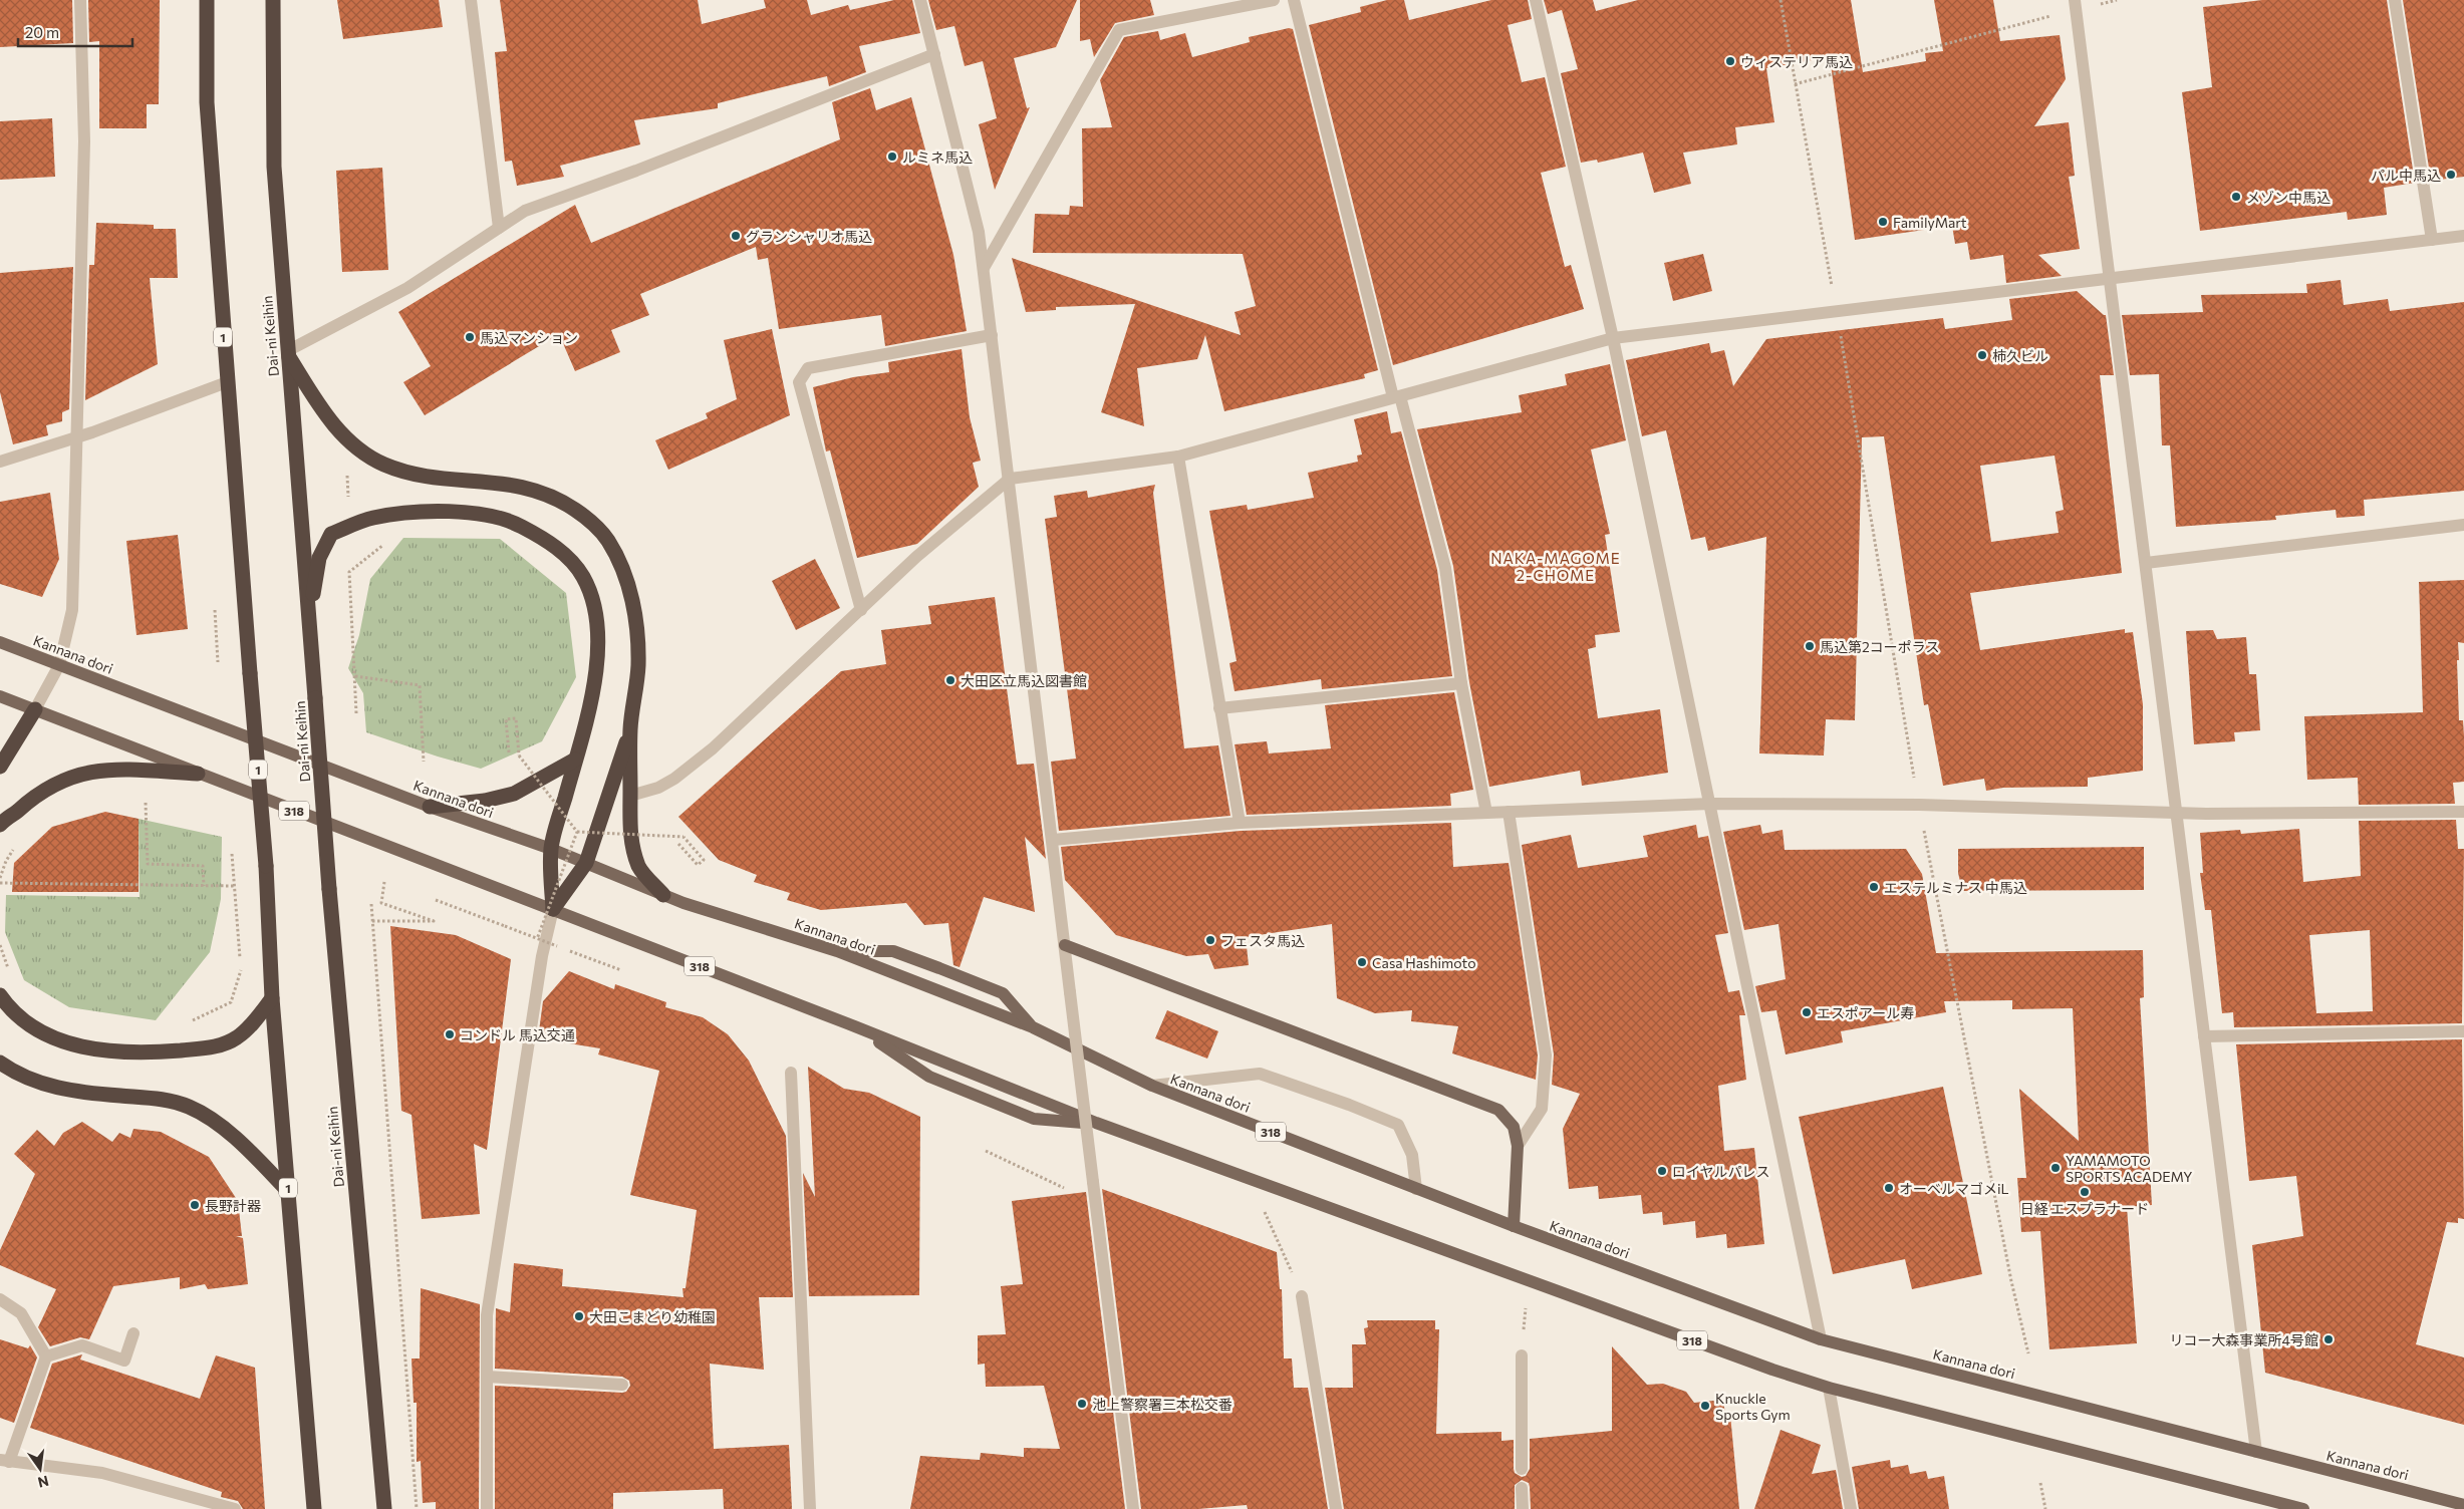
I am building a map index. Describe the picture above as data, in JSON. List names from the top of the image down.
{
  "streets": {
    "highway": ["Dai-ni Keihin", "1"],
    "main road": ["Kannana dori", "318"]
  },
  "districts": ["NAKA-MAGOME 2-CHOME"],
  "places": [
    "ウィステリア馬込",
    "ルミネ馬込",
    "パル中馬込",
    "メゾン中馬込",
    "FamilyMart",
    "グランシャリオ馬込",
    "馬込マンション",
    "柿久ビル",
    "馬込第2コーポラス",
    "大田区立馬込図書館",
    "エステルミナス 中馬込",
    "フェスタ馬込",
    "Casa Hashimoto",
    "エスポアール寿",
    "コンドル 馬込交通",
    "YAMAMOTO SPORTS ACADEMY",
    "ロイヤルパレス",
    "オーベルマゴメiL",
    "日経 エスプラナード",
    "長野計器",
    "大田こまどり幼稚園",
    "リコー大森事業所4号館",
    "池上警察署三本松交番",
    "Knuckle Sports Gym"
  ],
  "scale_bar": "20 m",
  "north": "bottom"
}
